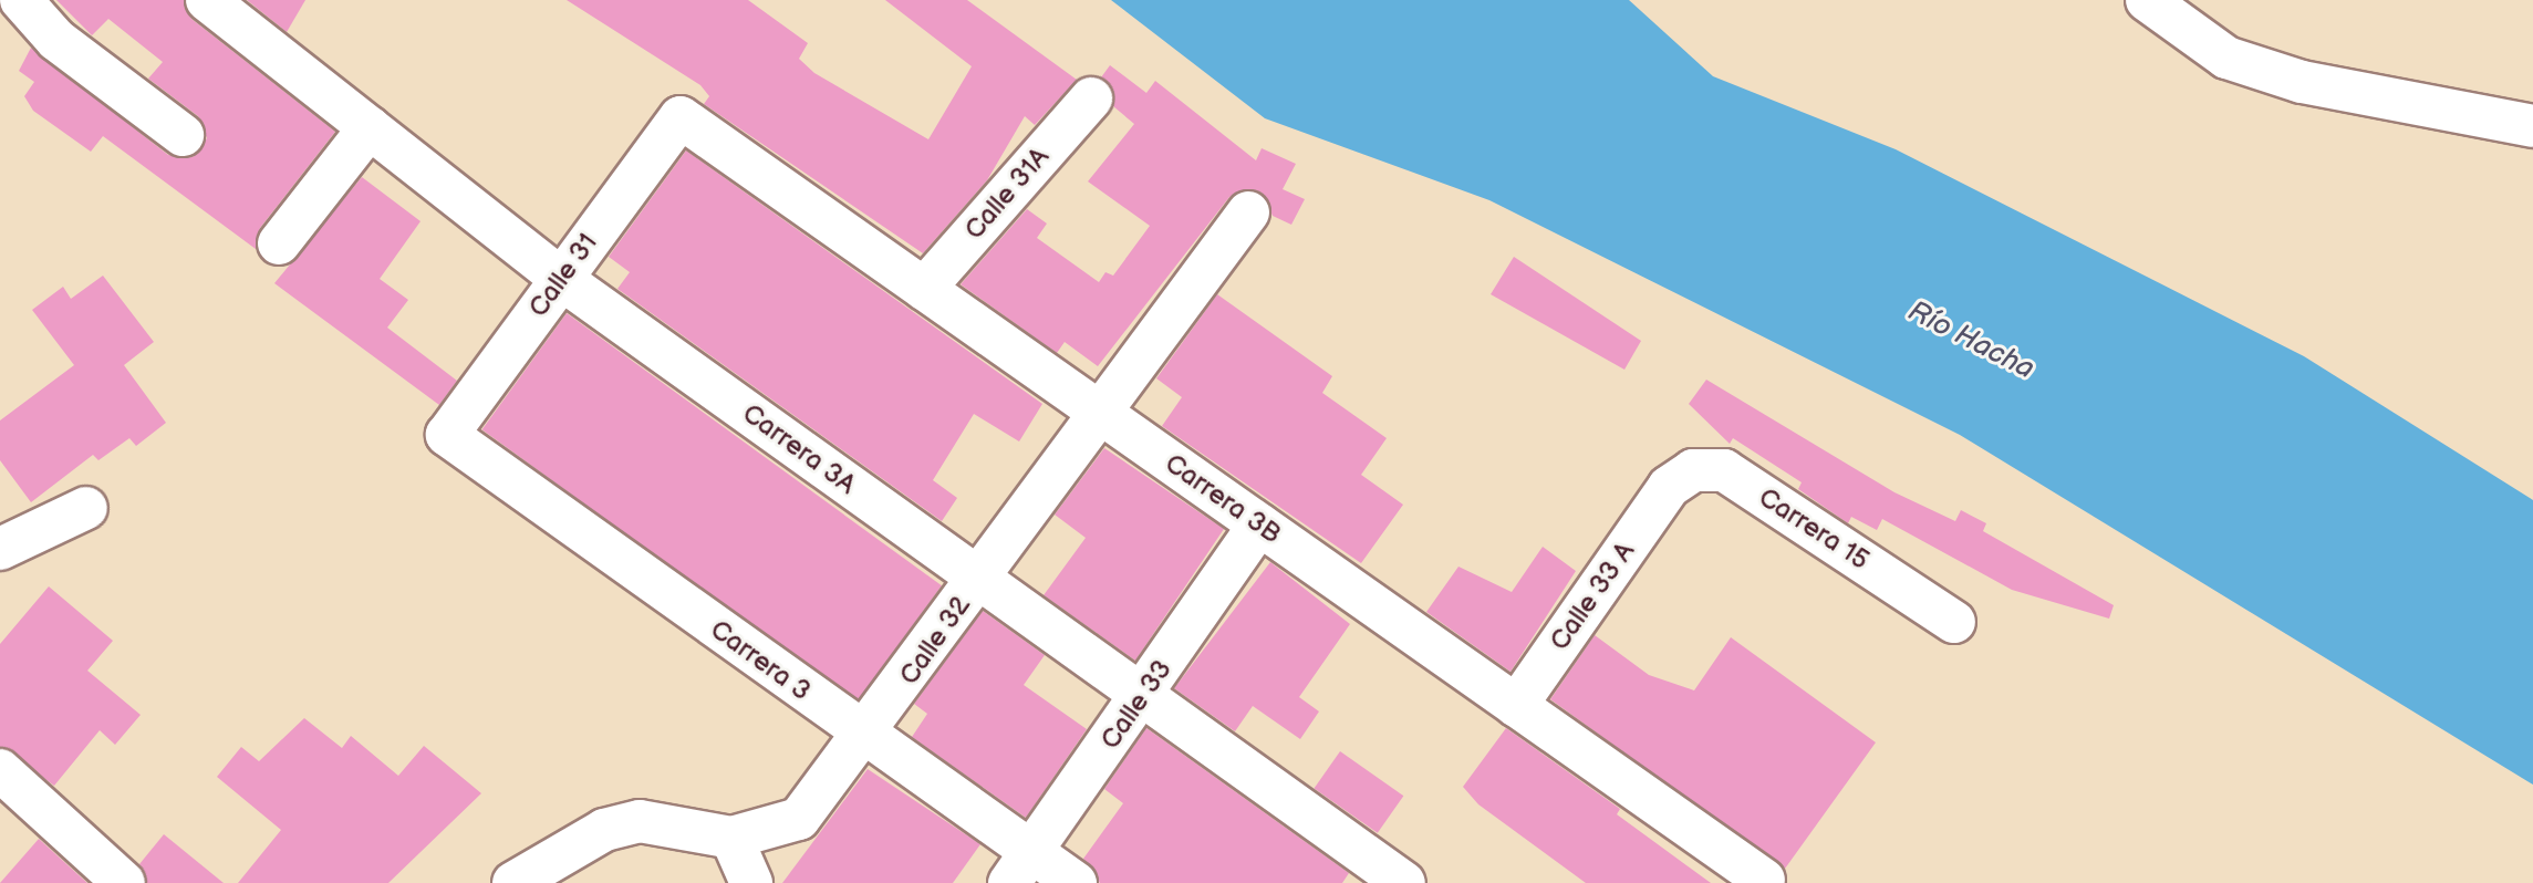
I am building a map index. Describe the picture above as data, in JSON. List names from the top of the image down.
{
  "streets": {
    "street": [
      "Calle 31A",
      "Calle 31",
      "Carrera 3A",
      "Carrera 3B",
      "Carrera 15",
      "Calle 33 A",
      "Calle 32",
      "Carrera 3",
      "Calle 33"
    ]
  },
  "crossings": [
    ["Calle 31A", "Carrera 3B"],
    ["Calle 31", "Carrera 3A"],
    ["Calle 31", "Carrera 3B"],
    ["Calle 31", "Carrera 3"],
    ["Carrera 3A", "Calle 32"],
    ["Carrera 3A", "Calle 33"],
    ["Carrera 3B", "Calle 33 A"],
    ["Carrera 3B", "Calle 32"],
    ["Carrera 3B", "Calle 33"],
    ["Carrera 15", "Calle 33 A"],
    ["Calle 32", "Carrera 3"],
    ["Carrera 3", "Calle 33"]
  ],
  "water": ["Río Hacha"]
}
